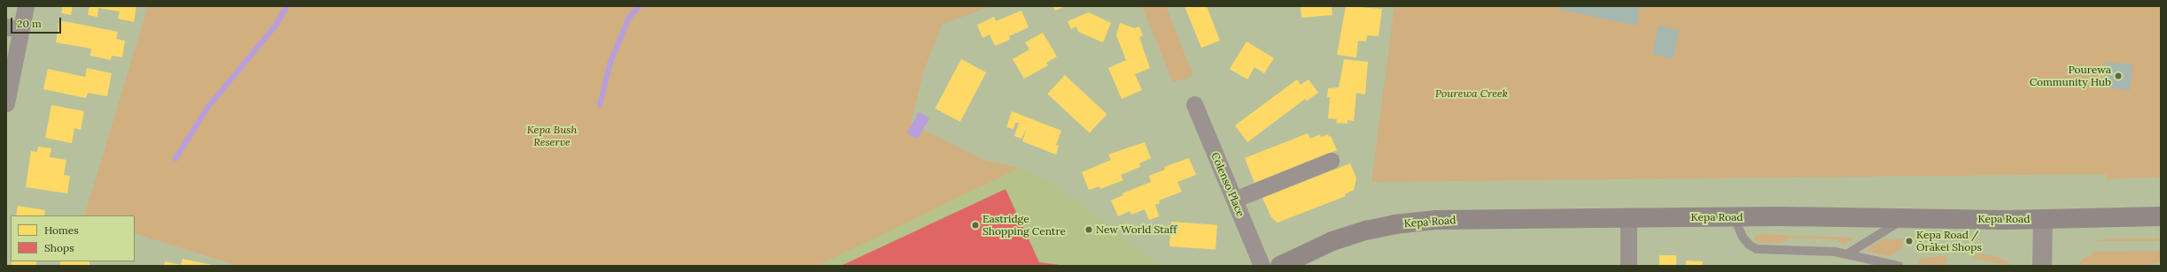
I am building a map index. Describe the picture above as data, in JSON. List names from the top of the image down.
{
  "streets": {
    "main road": ["Kepa Road"],
    "street": ["Colenso Place"]
  },
  "parks": ["Pourewa Creek", "Kepa Bush Reserve"],
  "places": [
    "Pourewa Community Hub",
    "Eastridge Shopping Centre",
    "New World Staff",
    "Kepa Road / Ōrākei Shops"
  ],
  "legend": ["Homes", "Shops"],
  "scale_bar": "20 m"
}
